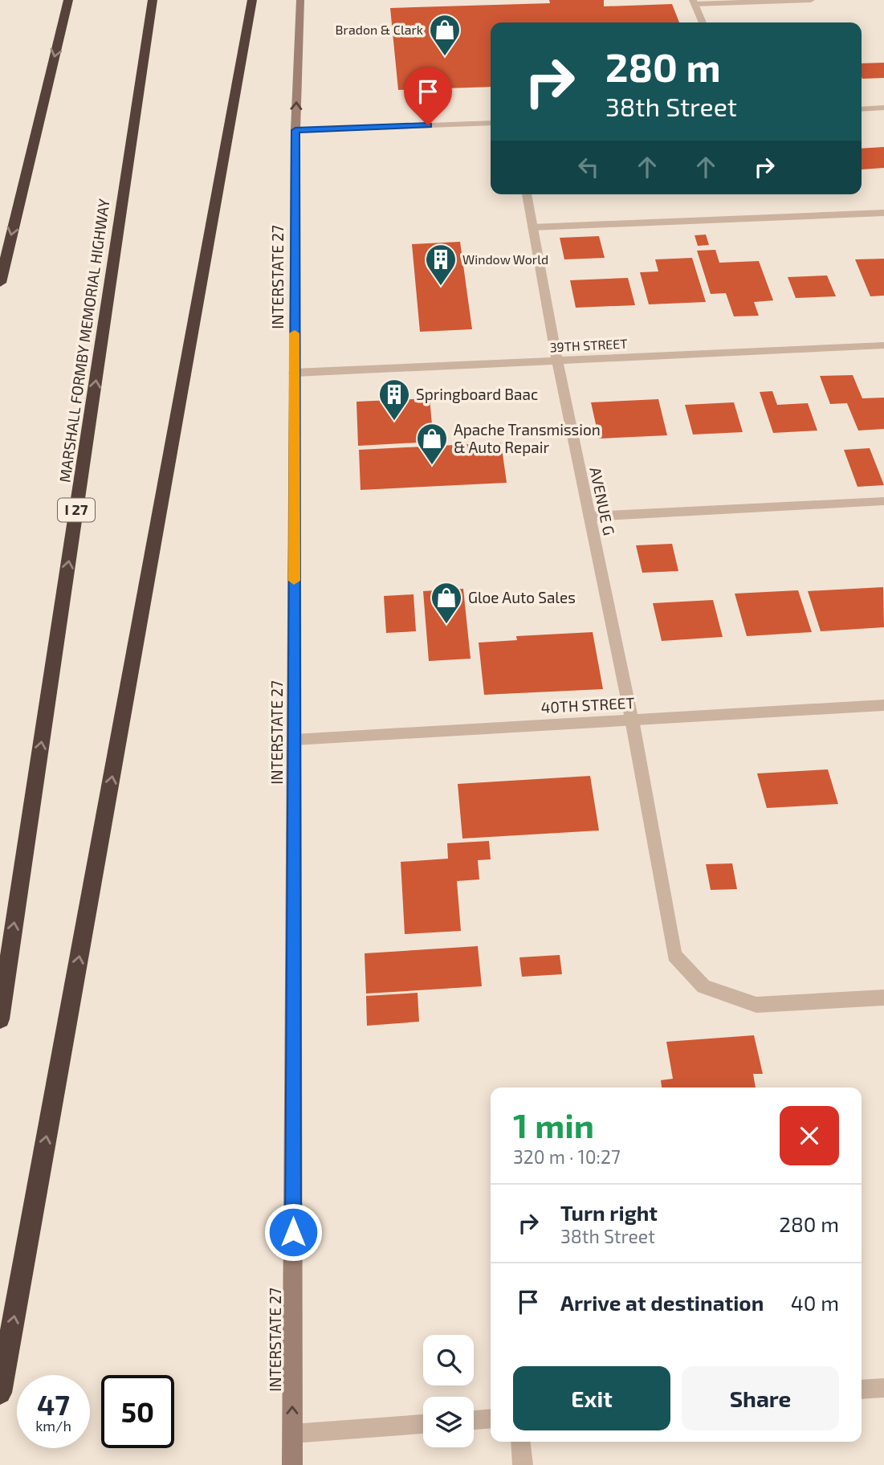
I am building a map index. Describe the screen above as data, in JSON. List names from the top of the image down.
{
  "streets": {
    "highway": ["MARSHALL FORMBY MEMORIAL HIGHWAY", "I 27"],
    "main road": ["INTERSTATE 27"],
    "street": ["39TH STREET", "AVENUE G", "40TH STREET"]
  },
  "crossings": [
    ["INTERSTATE 27", "39TH STREET"],
    ["INTERSTATE 27", "40TH STREET"],
    ["39TH STREET", "AVENUE G"],
    ["AVENUE G", "40TH STREET"]
  ],
  "one_way": ["INTERSTATE 27"],
  "places": {
    "shop": ["Bradon & Clark", "Apache Transmission & Auto Repair", "Gloe Auto Sales"],
    "building": ["Window World", "Springboard Baac"]
  },
  "page": {
    "turn": ["280 m", "38th Street"],
    "heading": ["1 min", "320 m · 10:27"],
    "list": [
      {
        "name": "Turn right",
        "note": "38th Street",
        "value": "280 m"
      },
      {
        "name": "Arrive at destination",
        "value": "40 m"
      }
    ],
    "buttons": ["Exit", "Share"],
    "speed": "47 km/h",
    "limit": "50"
  }
}
